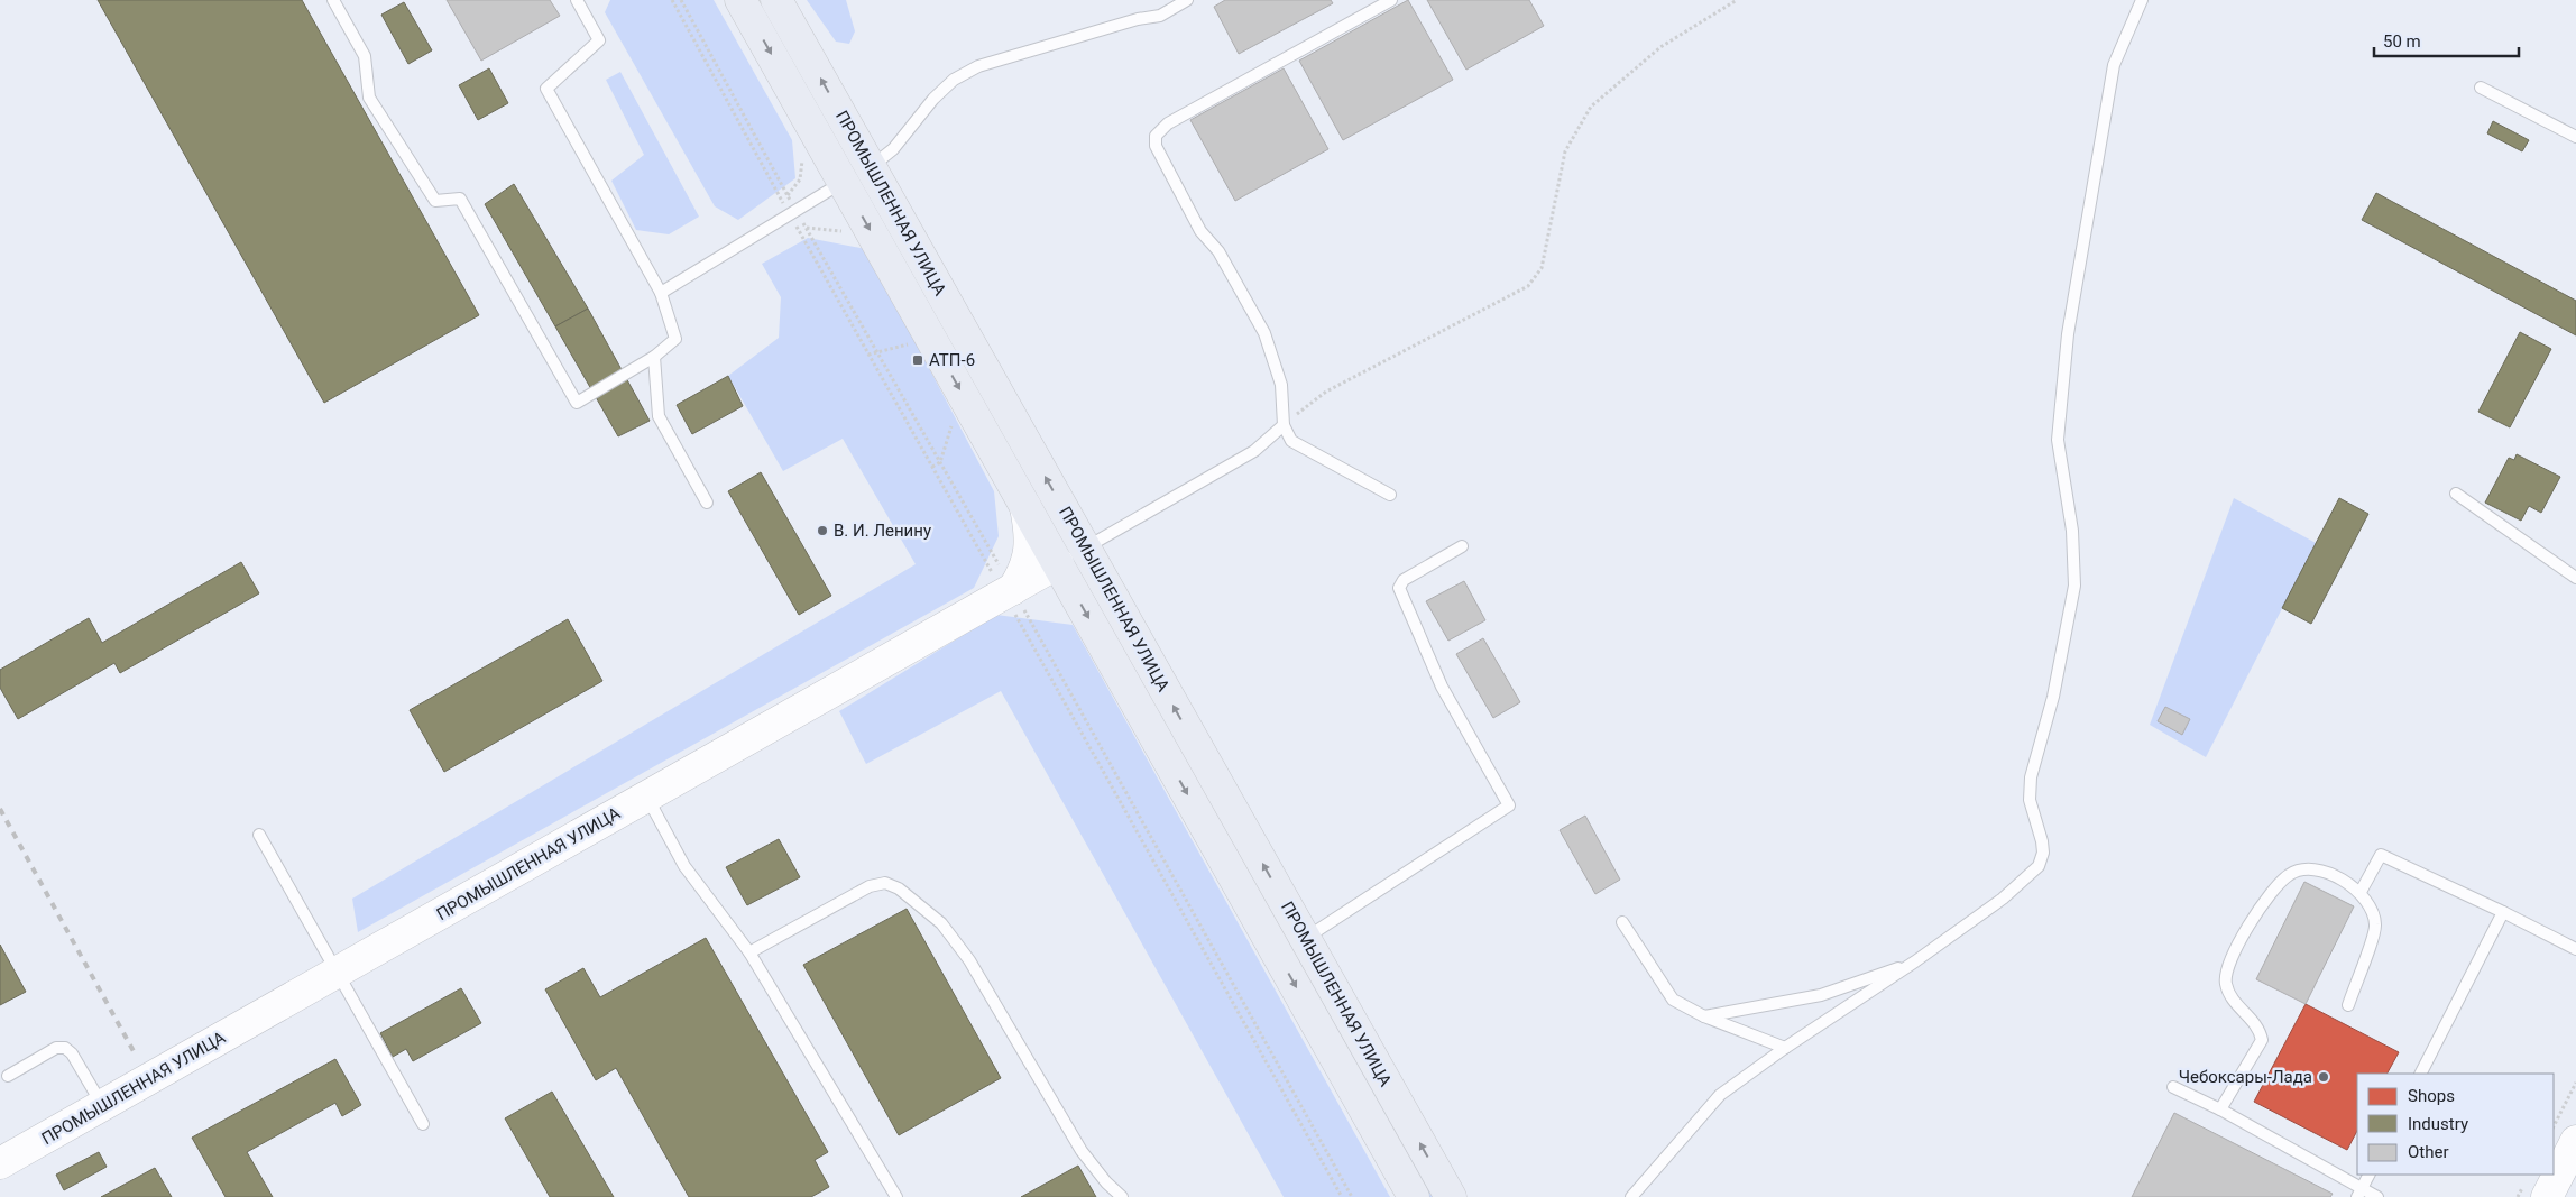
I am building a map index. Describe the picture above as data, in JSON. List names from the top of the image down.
{
  "streets": {
    "main road": ["ПРОМЫШЛЕННАЯ УЛИЦА"]
  },
  "places": {
    "transit": ["АТП-6"],
    "other": ["В. И. Ленину", "Чебоксары-Лада"]
  },
  "legend": ["Shops", "Industry", "Other"],
  "scale_bar": "50 m"
}
